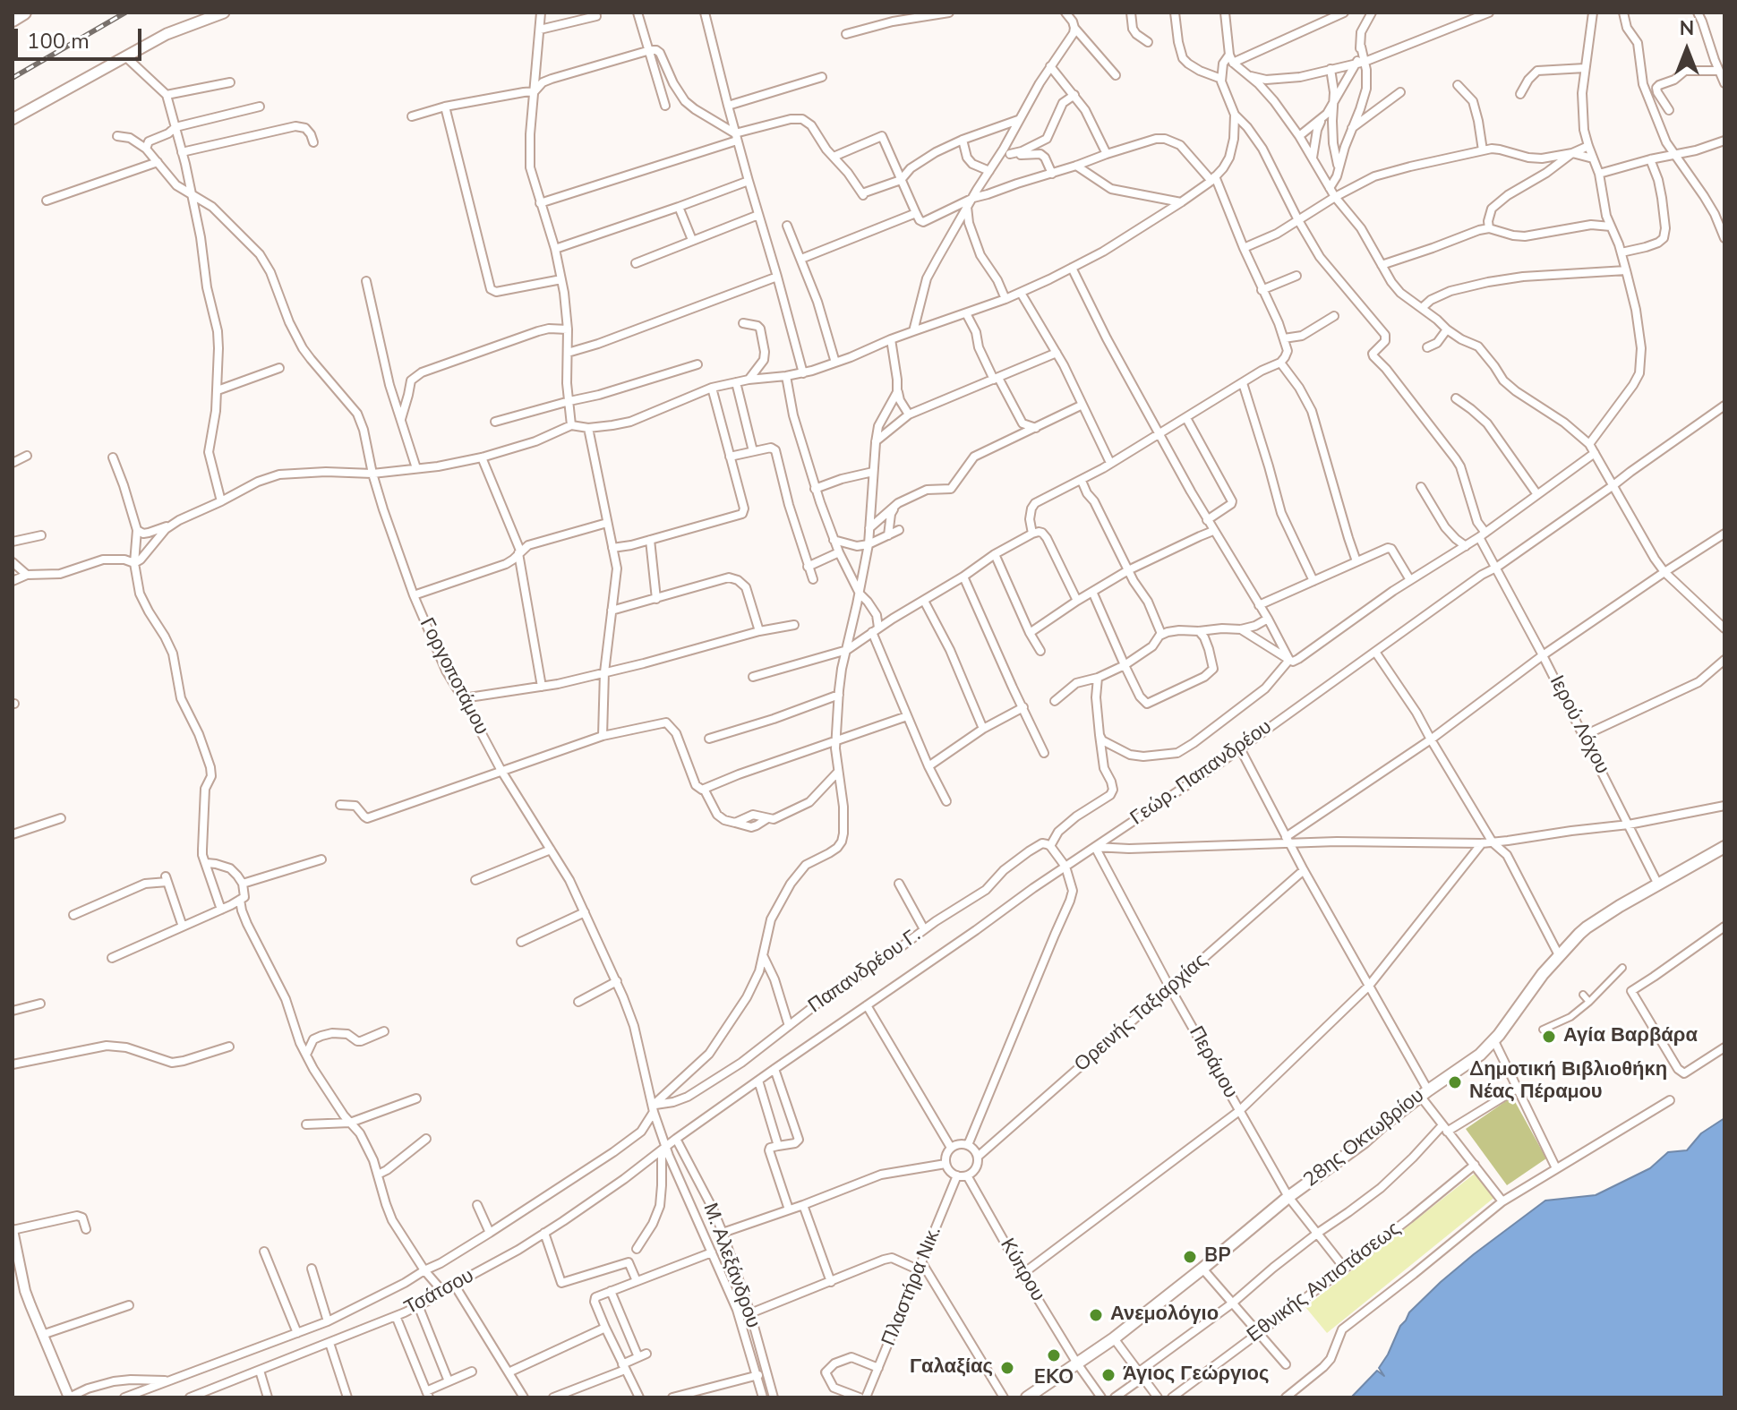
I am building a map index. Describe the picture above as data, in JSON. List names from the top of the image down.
{
  "streets": {
    "main road": ["28ης Οκτωβρίου"],
    "street": [
      "Γοργοποτάμου",
      "Ιερού Λόχου",
      "Γεώρ. Παπανδρέου",
      "Παπανδρέου Γ.",
      "Ορεινής Ταξιαρχίας",
      "Περάμου",
      "Μ. Αλεξάνδρου",
      "Κύπρου",
      "Εθνικής Αντιστάσεως",
      "Πλαστήρα Νικ.",
      "Τσάτσου"
    ]
  },
  "crossings": [
    ["Γοργοποτάμου", "Γεώρ. Παπανδρέου"],
    ["Γοργοποτάμου", "Παπανδρέου Γ."],
    ["Γοργοποτάμου", "Μ. Αλεξάνδρου"],
    ["Γοργοποτάμου", "Τσάτσου"],
    ["Ιερού Λόχου", "Γεώρ. Παπανδρέου"],
    ["Ιερού Λόχου", "28ης Οκτωβρίου"],
    ["Γεώρ. Παπανδρέου", "Περάμου"],
    ["Γεώρ. Παπανδρέου", "Μ. Αλεξάνδρου"],
    ["Γεώρ. Παπανδρέου", "Τσάτσου"],
    ["Ορεινής Ταξιαρχίας", "Περάμου"],
    ["Ορεινής Ταξιαρχίας", "Κύπρου"],
    ["Ορεινής Ταξιαρχίας", "Πλαστήρα Νικ."],
    ["Περάμου", "28ης Οκτωβρίου"],
    ["Περάμου", "Εθνικής Αντιστάσεως"],
    ["28ης Οκτωβρίου", "Κύπρου"],
    ["Μ. Αλεξάνδρου", "Τσάτσου"],
    ["Κύπρου", "Πλαστήρα Νικ."]
  ],
  "places": [
    "Αγία Βαρβάρα",
    "Δημοτική Βιβλιοθήκη Νέας Πέραμου",
    "BP",
    "Ανεμολόγιο",
    "EKO",
    "Γαλαξίας",
    "Άγιος Γεώργιος"
  ],
  "scale_bar": "100 m",
  "north": "top"
}
